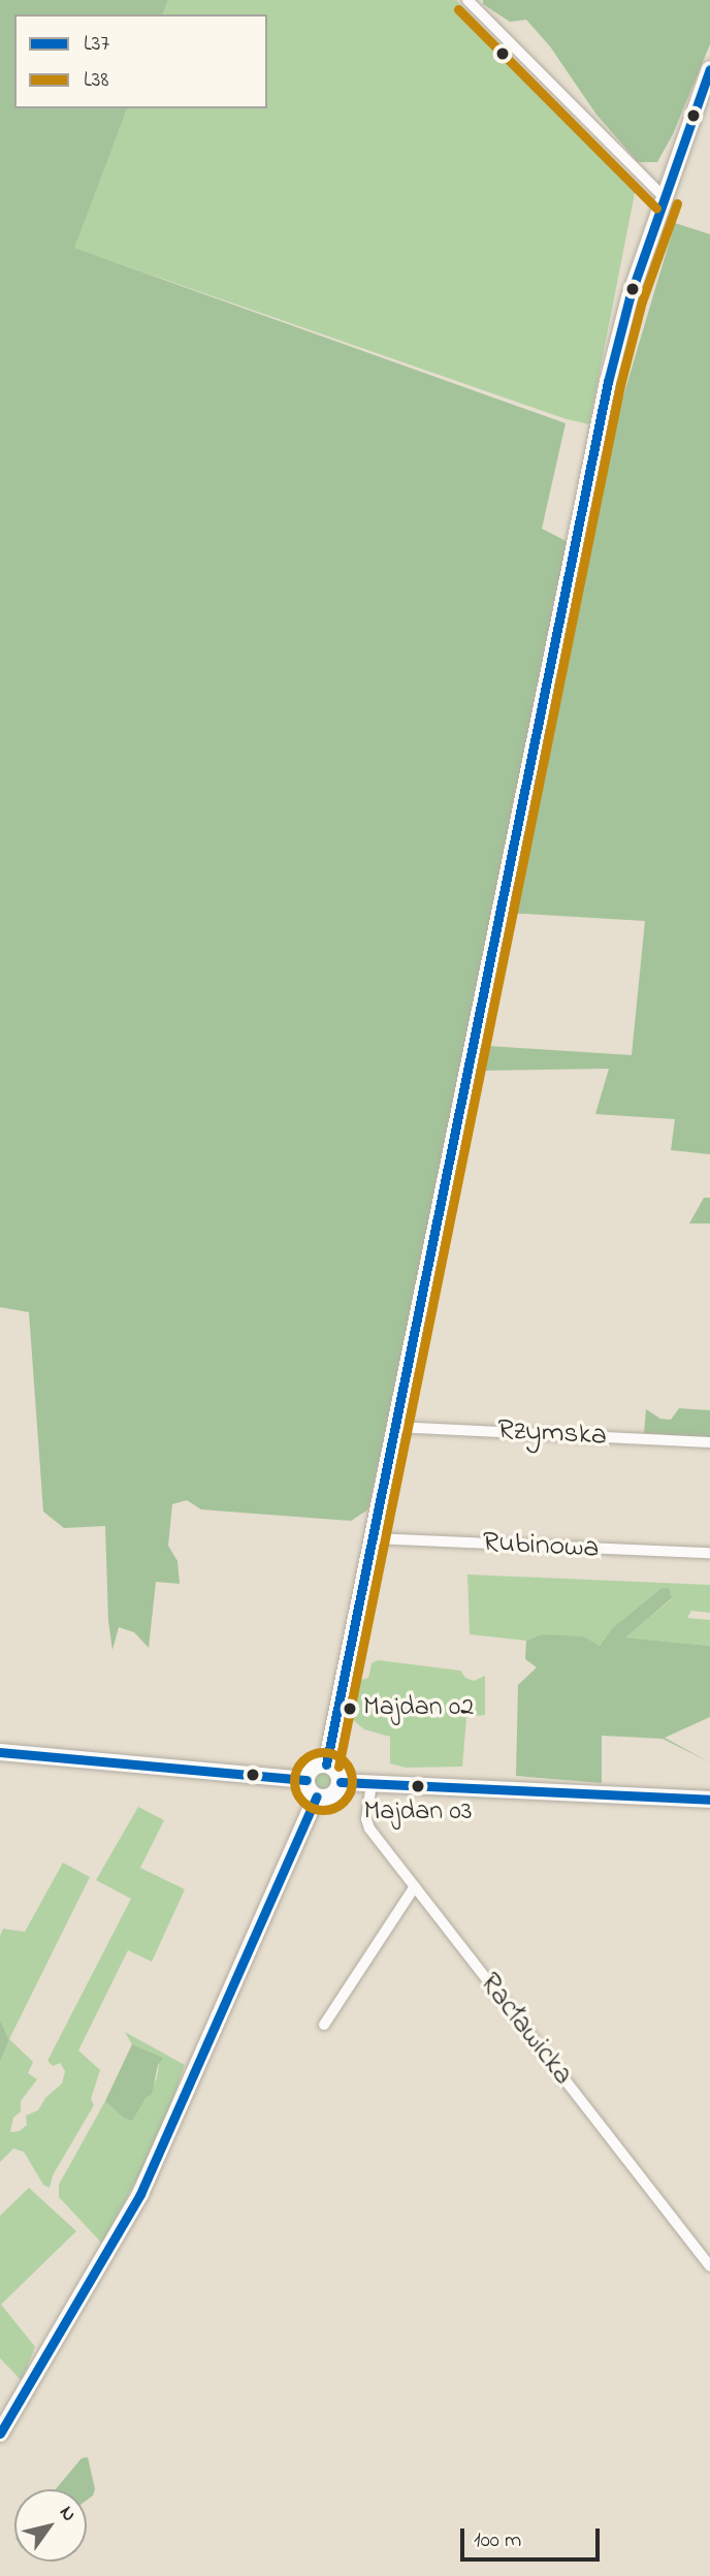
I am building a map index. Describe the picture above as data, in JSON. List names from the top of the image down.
{
  "streets": {
    "street": ["Rzymska", "Rubinowa", "Racławicka"]
  },
  "places": ["Majdan 02", "Majdan 03"],
  "lines": ["transit line L38", "transit line L37"],
  "legend": ["L37", "L38"],
  "scale_bar": "100 m",
  "north": "top right"
}
